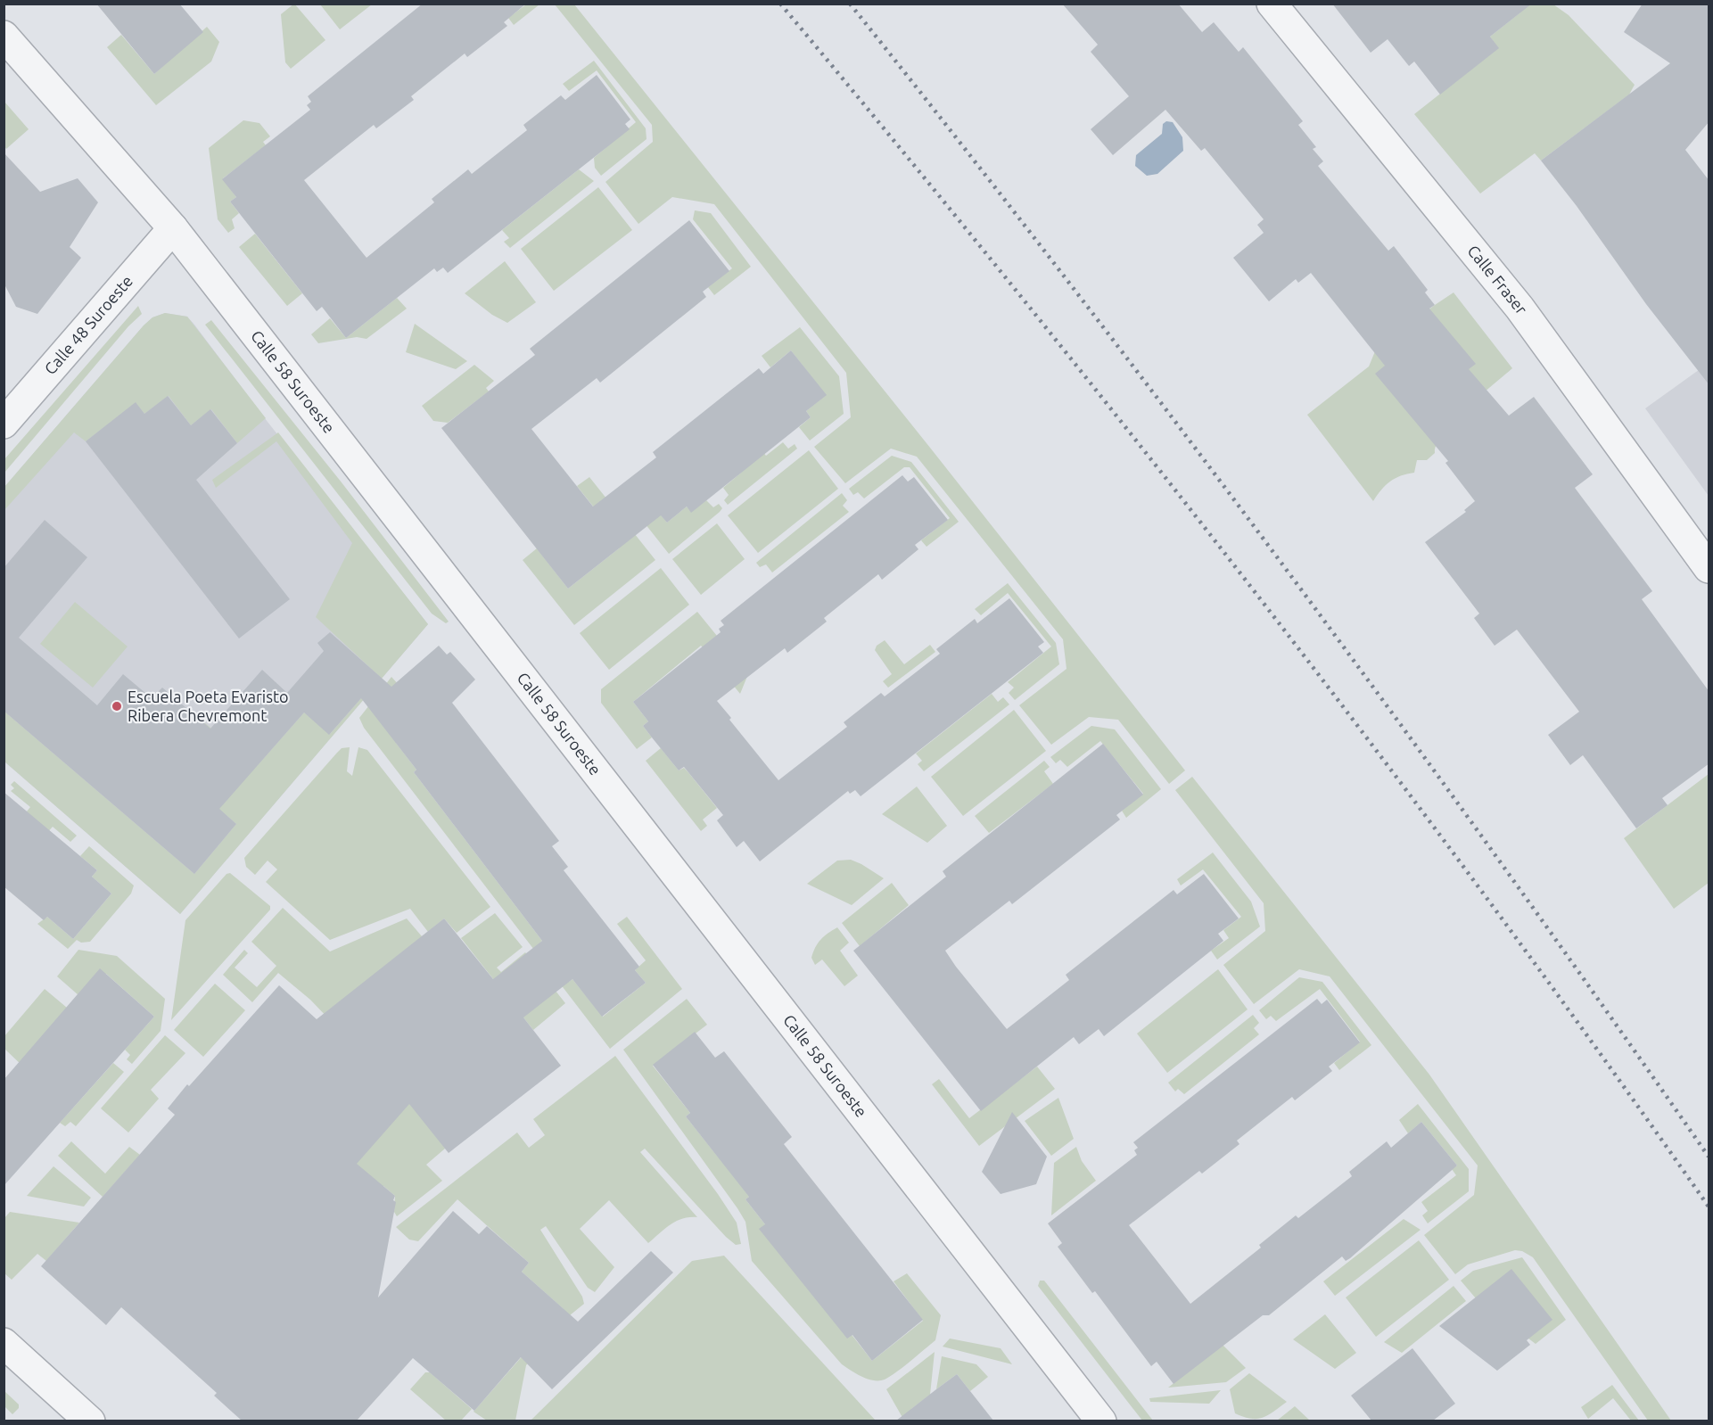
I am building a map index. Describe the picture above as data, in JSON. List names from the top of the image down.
{
  "streets": {
    "street": ["Calle Fraser", "Calle 48 Suroeste", "Calle 58 Suroeste"]
  },
  "crossings": [
    ["Calle 48 Suroeste", "Calle 58 Suroeste"]
  ],
  "places": ["Escuela Poeta Evaristo Ribera Chevremont"]
}
